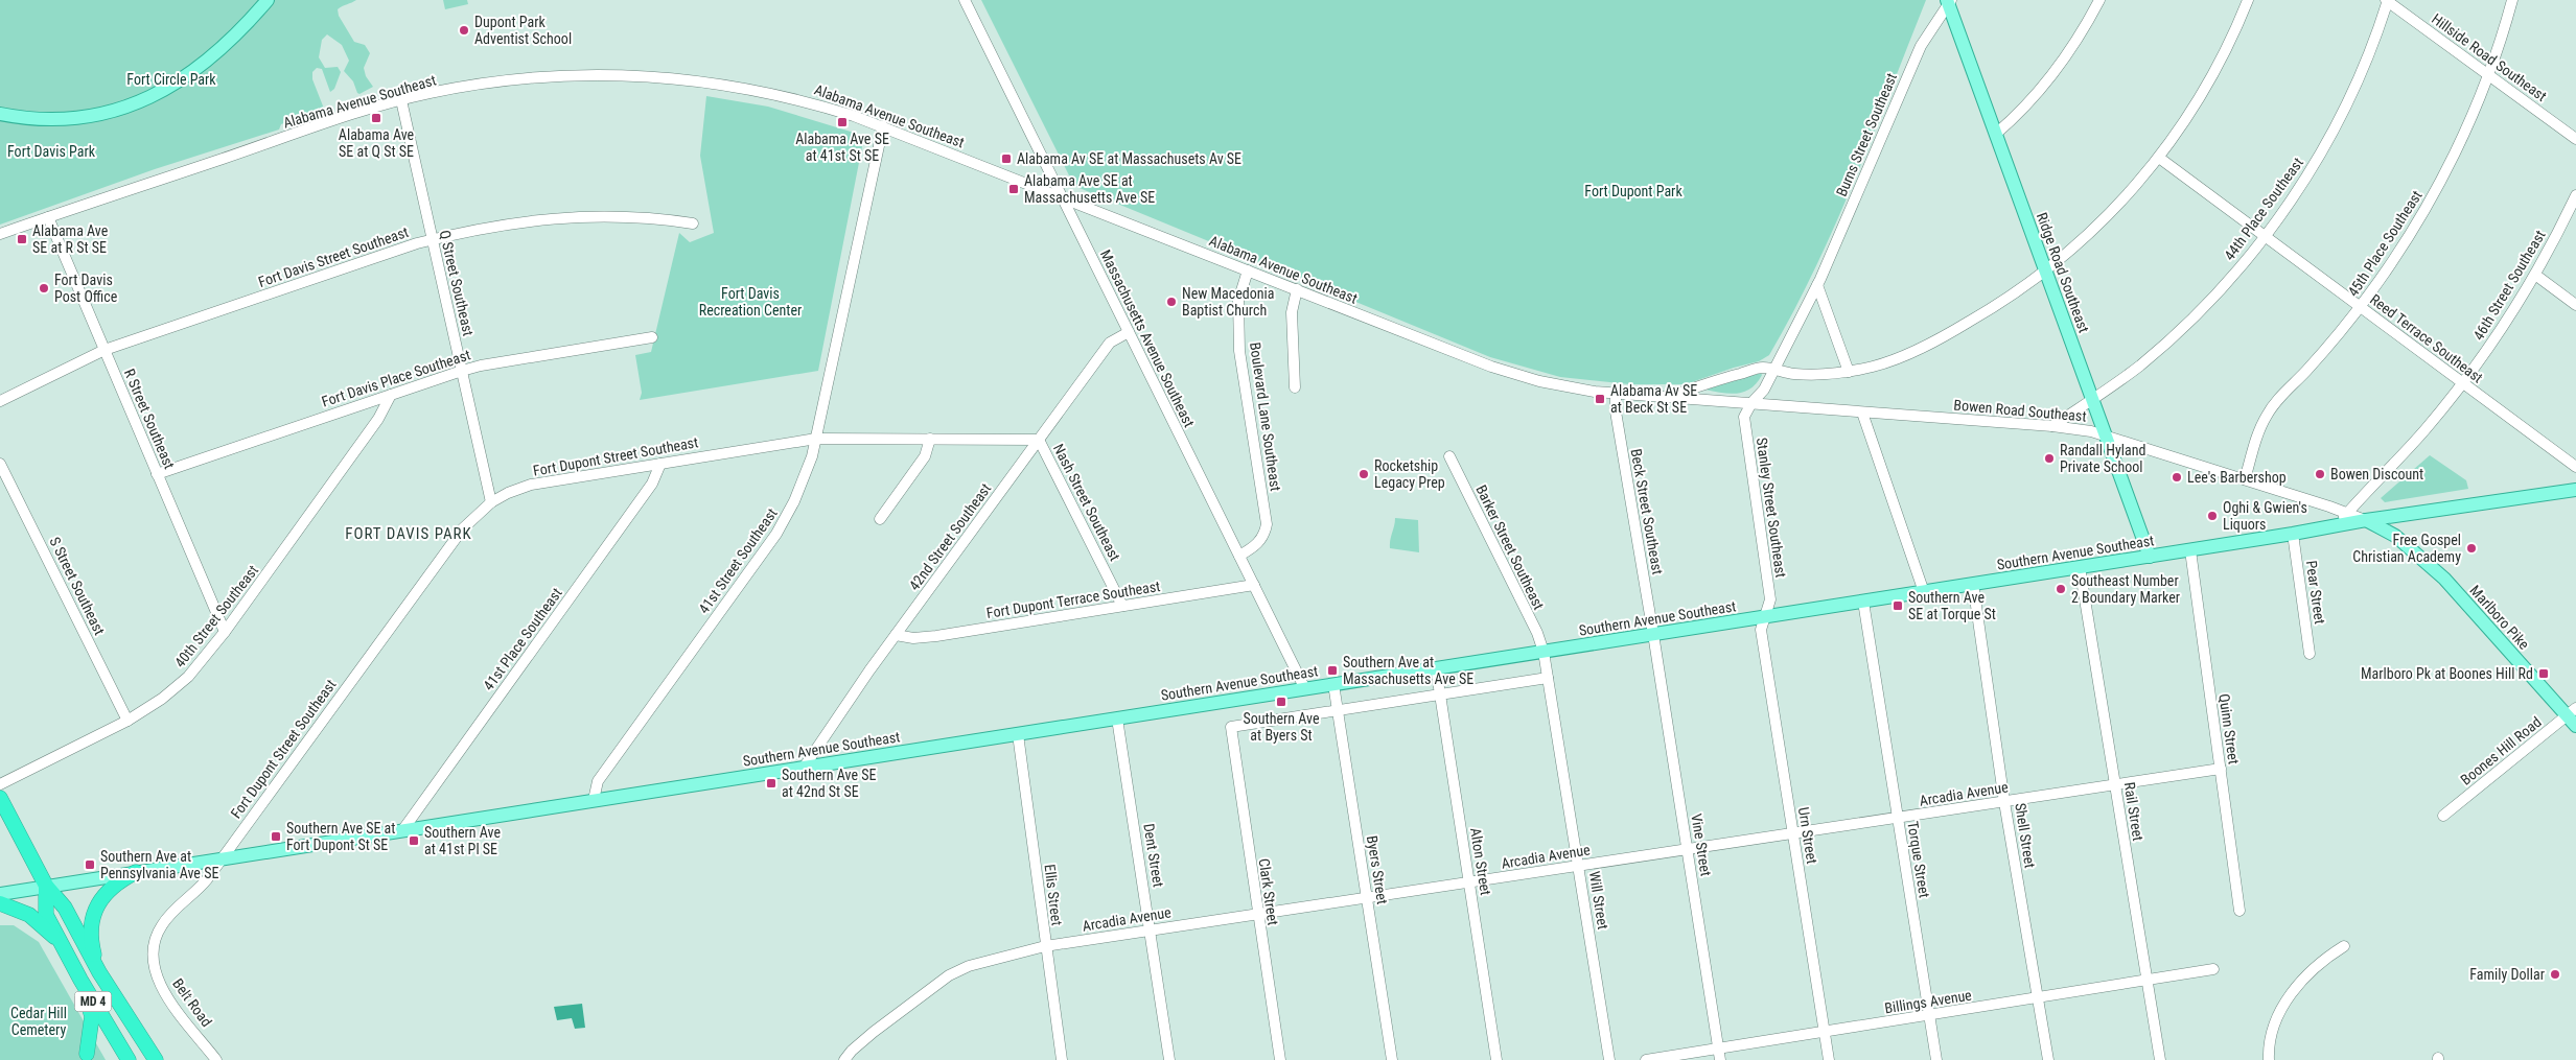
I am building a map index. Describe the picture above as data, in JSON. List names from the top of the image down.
{
  "streets": {
    "highway": ["MD 4"],
    "main road": ["Ridge Road Southeast", "Southern Avenue Southeast", "Marlboro Pike"],
    "street": [
      "Hillside Road Southeast",
      "Alabama Avenue Southeast",
      "Burns Street Southeast",
      "44th Place Southeast",
      "45th Place Southeast",
      "Fort Davis Street Southeast",
      "Q Street Southeast",
      "46th Street Southeast",
      "Massachusetts Avenue Southeast",
      "Reed Terrace Southeast",
      "Fort Davis Place Southeast",
      "Bowen Road Southeast",
      "Boulevard Lane Southeast",
      "R Street Southeast",
      "Fort Dupont Street Southeast",
      "Nash Street Southeast",
      "Stanley Street Southeast",
      "Beck Street Southeast",
      "42nd Street Southeast",
      "Barker Street Southeast",
      "41st Street Southeast",
      "S Street Southeast",
      "Pear Street",
      "Fort Dupont Terrace Southeast",
      "40th Street Southeast",
      "41st Place Southeast",
      "Quinn Street",
      "Boones Hill Road",
      "Arcadia Avenue",
      "Rail Street",
      "Urn Street",
      "Shell Street",
      "Vine Street",
      "Dent Street",
      "Torque Street",
      "Alton Street",
      "Byers Street",
      "Clark Street",
      "Ellis Street",
      "Will Street",
      "Billings Avenue",
      "Belt Road"
    ]
  },
  "crossings": [
    ["Hillside Road Southeast", "44th Place Southeast"],
    ["Hillside Road Southeast", "45th Place Southeast"],
    ["Alabama Avenue Southeast", "Burns Street Southeast"],
    ["Alabama Avenue Southeast", "Q Street Southeast"],
    ["Alabama Avenue Southeast", "Massachusetts Avenue Southeast"],
    ["Alabama Avenue Southeast", "Bowen Road Southeast"],
    ["Alabama Avenue Southeast", "Boulevard Lane Southeast"],
    ["Alabama Avenue Southeast", "R Street Southeast"],
    ["Alabama Avenue Southeast", "Stanley Street Southeast"],
    ["Alabama Avenue Southeast", "Beck Street Southeast"],
    ["Alabama Avenue Southeast", "41st Street Southeast"],
    ["Burns Street Southeast", "Ridge Road Southeast"],
    ["Burns Street Southeast", "Bowen Road Southeast"],
    ["Burns Street Southeast", "Stanley Street Southeast"],
    ["44th Place Southeast", "Ridge Road Southeast"],
    ["44th Place Southeast", "Reed Terrace Southeast"],
    ["44th Place Southeast", "Bowen Road Southeast"],
    ["45th Place Southeast", "Reed Terrace Southeast"],
    ["45th Place Southeast", "Bowen Road Southeast"],
    ["Fort Davis Street Southeast", "Q Street Southeast"],
    ["Fort Davis Street Southeast", "R Street Southeast"],
    ["Ridge Road Southeast", "Bowen Road Southeast"],
    ["Ridge Road Southeast", "Southern Avenue Southeast"],
    ["Q Street Southeast", "Fort Davis Place Southeast"],
    ["Q Street Southeast", "Fort Dupont Street Southeast"],
    ["46th Street Southeast", "Reed Terrace Southeast"],
    ["46th Street Southeast", "Bowen Road Southeast"],
    ["46th Street Southeast", "Southern Avenue Southeast"],
    ["Massachusetts Avenue Southeast", "Boulevard Lane Southeast"],
    ["Massachusetts Avenue Southeast", "42nd Street Southeast"],
    ["Massachusetts Avenue Southeast", "Southern Avenue Southeast"],
    ["Massachusetts Avenue Southeast", "Fort Dupont Terrace Southeast"],
    ["Fort Davis Place Southeast", "R Street Southeast"],
    ["Fort Davis Place Southeast", "40th Street Southeast"],
    ["Bowen Road Southeast", "Stanley Street Southeast"],
    ["Bowen Road Southeast", "Southern Avenue Southeast"],
    ["Bowen Road Southeast", "Marlboro Pike"],
    ["R Street Southeast", "40th Street Southeast"],
    ["Fort Dupont Street Southeast", "Nash Street Southeast"],
    ["Fort Dupont Street Southeast", "42nd Street Southeast"],
    ["Fort Dupont Street Southeast", "Southern Avenue Southeast"],
    ["Fort Dupont Street Southeast", "41st Street Southeast"],
    ["Fort Dupont Street Southeast", "41st Place Southeast"],
    ["Fort Dupont Street Southeast", "Belt Road"],
    ["Nash Street Southeast", "42nd Street Southeast"],
    ["Nash Street Southeast", "Fort Dupont Terrace Southeast"],
    ["Stanley Street Southeast", "Southern Avenue Southeast"],
    ["Stanley Street Southeast", "Urn Street"],
    ["Beck Street Southeast", "Southern Avenue Southeast"],
    ["Beck Street Southeast", "Vine Street"],
    ["42nd Street Southeast", "Southern Avenue Southeast"],
    ["42nd Street Southeast", "Fort Dupont Terrace Southeast"],
    ["Barker Street Southeast", "Southern Avenue Southeast"],
    ["Barker Street Southeast", "Will Street"],
    ["Southern Avenue Southeast", "41st Street Southeast"],
    ["Southern Avenue Southeast", "Pear Street"],
    ["Southern Avenue Southeast", "Marlboro Pike"],
    ["Southern Avenue Southeast", "41st Place Southeast"],
    ["Southern Avenue Southeast", "Quinn Street"],
    ["Southern Avenue Southeast", "Rail Street"],
    ["Southern Avenue Southeast", "Urn Street"],
    ["Southern Avenue Southeast", "Shell Street"],
    ["Southern Avenue Southeast", "Vine Street"],
    ["Southern Avenue Southeast", "Dent Street"],
    ["Southern Avenue Southeast", "Torque Street"],
    ["Southern Avenue Southeast", "Alton Street"],
    ["Southern Avenue Southeast", "Byers Street"],
    ["Southern Avenue Southeast", "Ellis Street"],
    ["Southern Avenue Southeast", "Will Street"],
    ["Southern Avenue Southeast", "MD 4"],
    ["Southern Avenue Southeast", "Belt Road"],
    ["S Street Southeast", "40th Street Southeast"],
    ["Marlboro Pike", "Boones Hill Road"],
    ["Quinn Street", "Arcadia Avenue"],
    ["Arcadia Avenue", "Rail Street"],
    ["Arcadia Avenue", "Urn Street"],
    ["Arcadia Avenue", "Shell Street"],
    ["Arcadia Avenue", "Vine Street"],
    ["Arcadia Avenue", "Dent Street"],
    ["Arcadia Avenue", "Torque Street"],
    ["Arcadia Avenue", "Alton Street"],
    ["Arcadia Avenue", "Byers Street"],
    ["Arcadia Avenue", "Clark Street"],
    ["Arcadia Avenue", "Ellis Street"],
    ["Arcadia Avenue", "Will Street"],
    ["Rail Street", "Billings Avenue"],
    ["Urn Street", "Billings Avenue"],
    ["Shell Street", "Billings Avenue"],
    ["Vine Street", "Billings Avenue"],
    ["Torque Street", "Billings Avenue"],
    ["Byers Street", "Clark Street"]
  ],
  "districts": ["FORT DAVIS PARK"],
  "parks": [
    "Fort Circle Park",
    "Fort Davis Park",
    "Fort Dupont Park",
    "Fort Davis Recreation Center",
    "Cedar Hill Cemetery"
  ],
  "places": {
    "other": [
      "Dupont Park Adventist School",
      "Fort Davis Post Office",
      "New Macedonia Baptist Church",
      "Randall Hyland Private School",
      "Rocketship Legacy Prep",
      "Bowen Discount",
      "Lee's Barbershop",
      "Oghi & Gwien's Liquors",
      "Free Gospel Christian Academy",
      "Southeast Number 2 Boundary Marker",
      "Family Dollar"
    ],
    "transit": [
      "Alabama Ave SE at Q St SE",
      "Alabama Ave SE at 41st St SE",
      "Alabama Av SE at Massachusets Av SE",
      "Alabama Ave SE at Massachusetts Ave SE",
      "Alabama Ave SE at R St SE",
      "Alabama Av SE at Beck St SE",
      "Southern Ave SE at Torque St",
      "Southern Ave at Massachusetts Ave SE",
      "Marlboro Pk at Boones Hill Rd",
      "Southern Ave at Byers St",
      "Southern Ave SE at 42nd St SE",
      "Southern Ave SE at Fort Dupont St SE",
      "Southern Ave at 41st Pl SE",
      "Southern Ave at Pennsylvania Ave SE"
    ]
  }
}
